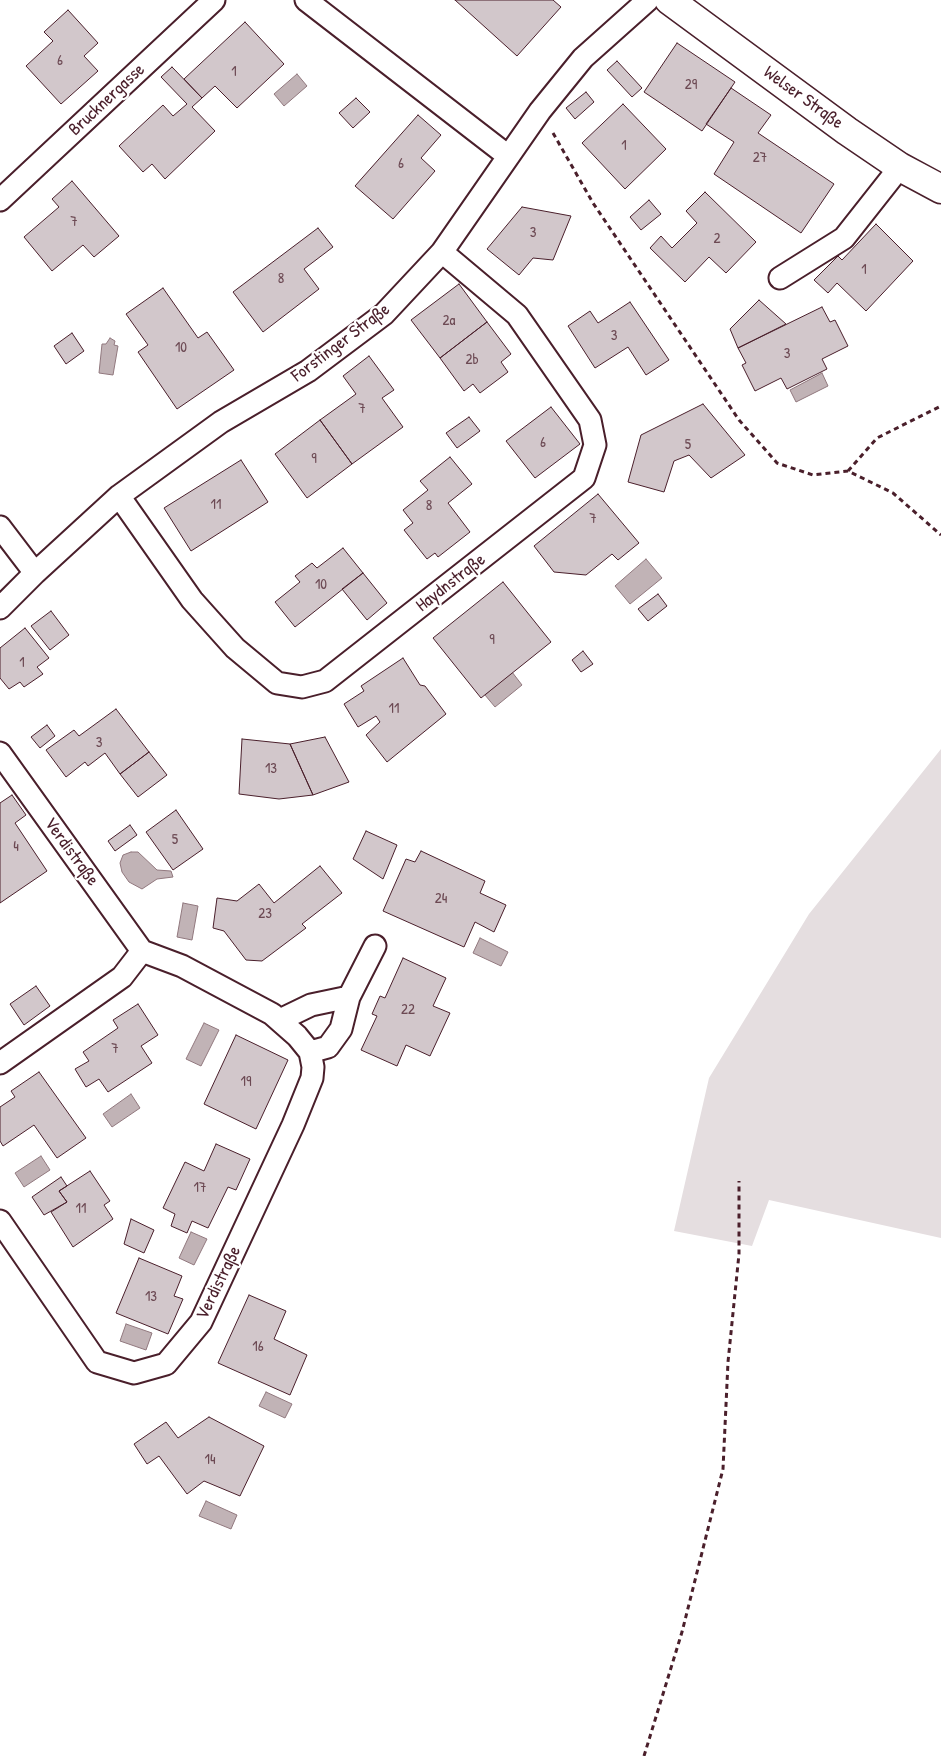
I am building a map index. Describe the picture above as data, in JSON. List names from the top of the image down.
{
  "streets": {
    "main road": ["Welser Straße"],
    "street": [
      "Brucknergasse",
      "Forstinger Straße",
      "Haydnstraße",
      "Verdistraße"
    ]
  },
  "crossings": [
    ["Forstinger Straße", "Haydnstraße"]
  ],
  "house_numbers": [
    "6",
    "1",
    "29",
    "1",
    "27",
    "6",
    "7",
    "3",
    "2",
    "1",
    "8",
    "2a",
    "3",
    "10",
    "3",
    "2b",
    "7",
    "6",
    "5",
    "9",
    "11",
    "8",
    "7",
    "10",
    "9",
    "1",
    "11",
    "3",
    "13",
    "5",
    "4",
    "24",
    "23",
    "22",
    "7",
    "19",
    "17",
    "11",
    "13",
    "16",
    "14"
  ]
}
